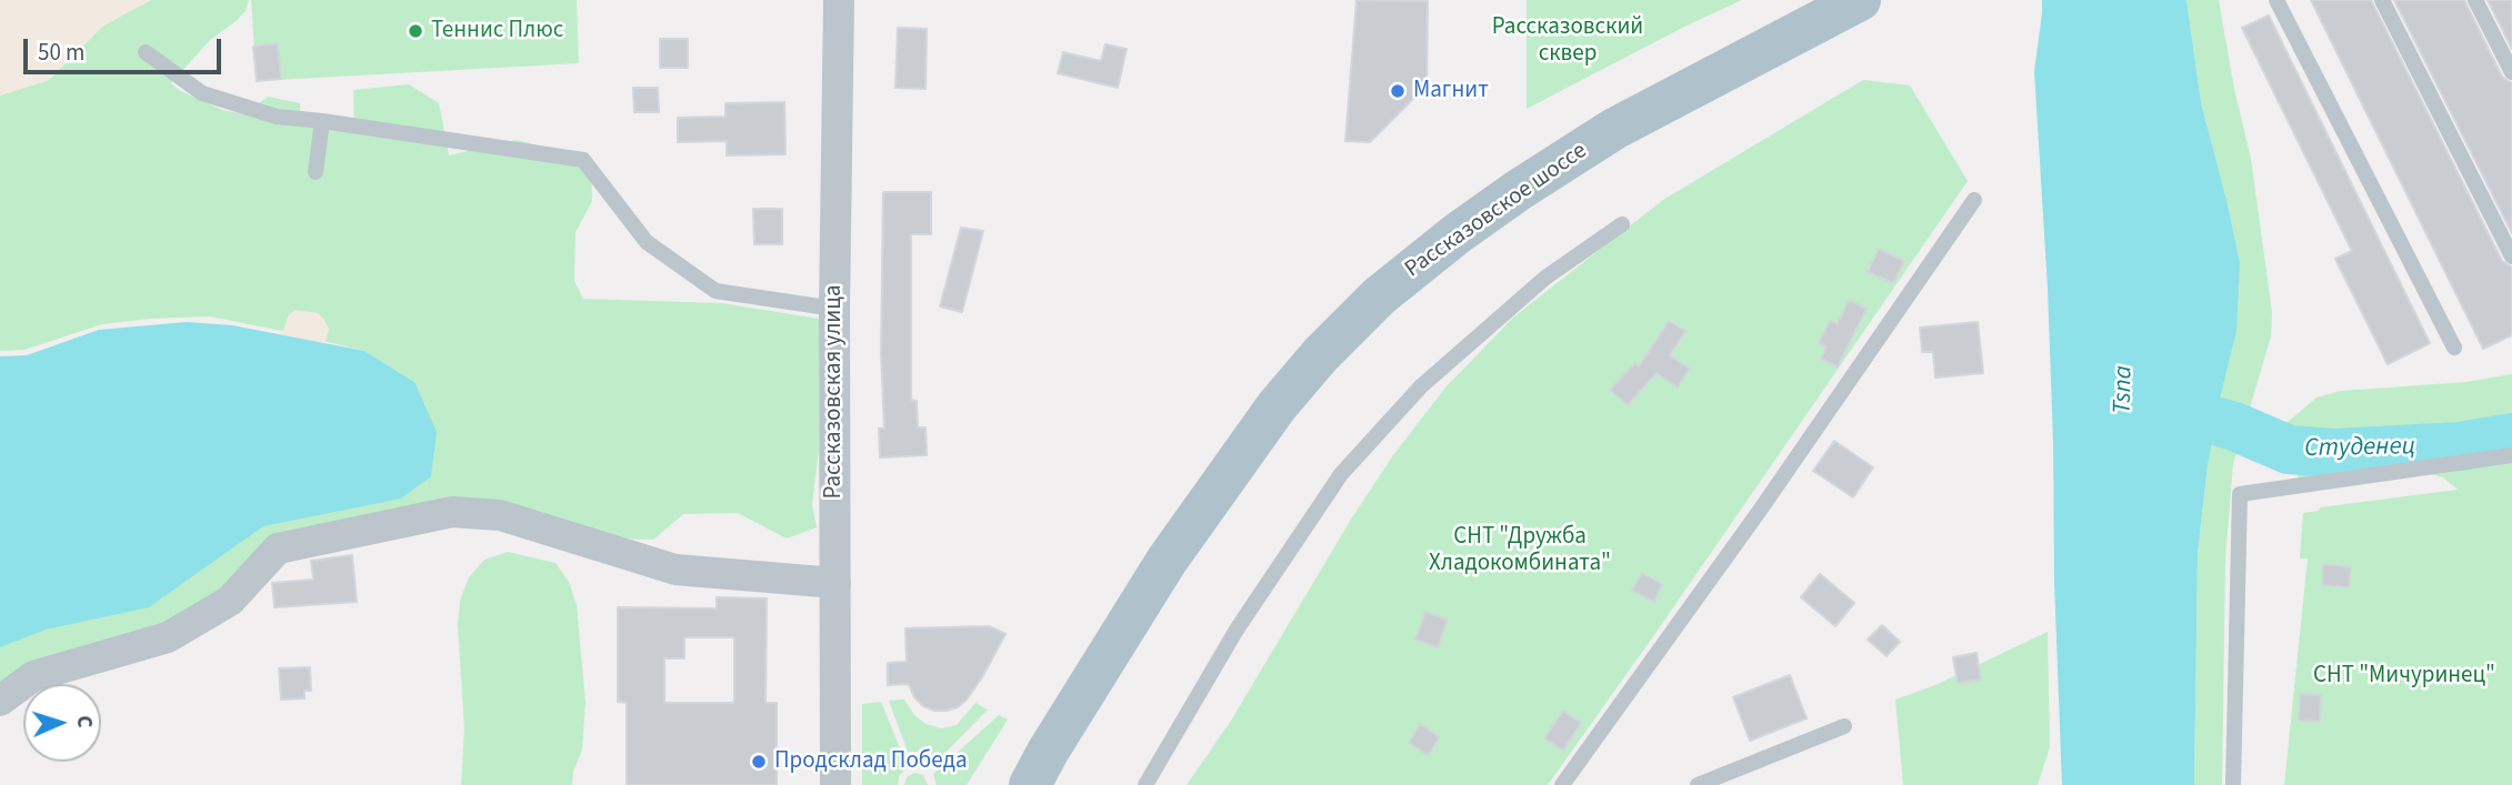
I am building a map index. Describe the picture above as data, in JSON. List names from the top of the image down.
{
  "streets": {
    "main road": ["Рассказовское шоссе"],
    "street": ["Рассказовская улица"]
  },
  "water": ["Tsna", "Студенец"],
  "parks": ["Рассказовский сквер", "СНТ \"Дружба Хладокомбината\"", "СНТ \"Мичуринец\""],
  "places": ["Теннис Плюс", "Магнит", "Продсклад Победа"],
  "scale_bar": "50 m",
  "north": "right"
}
